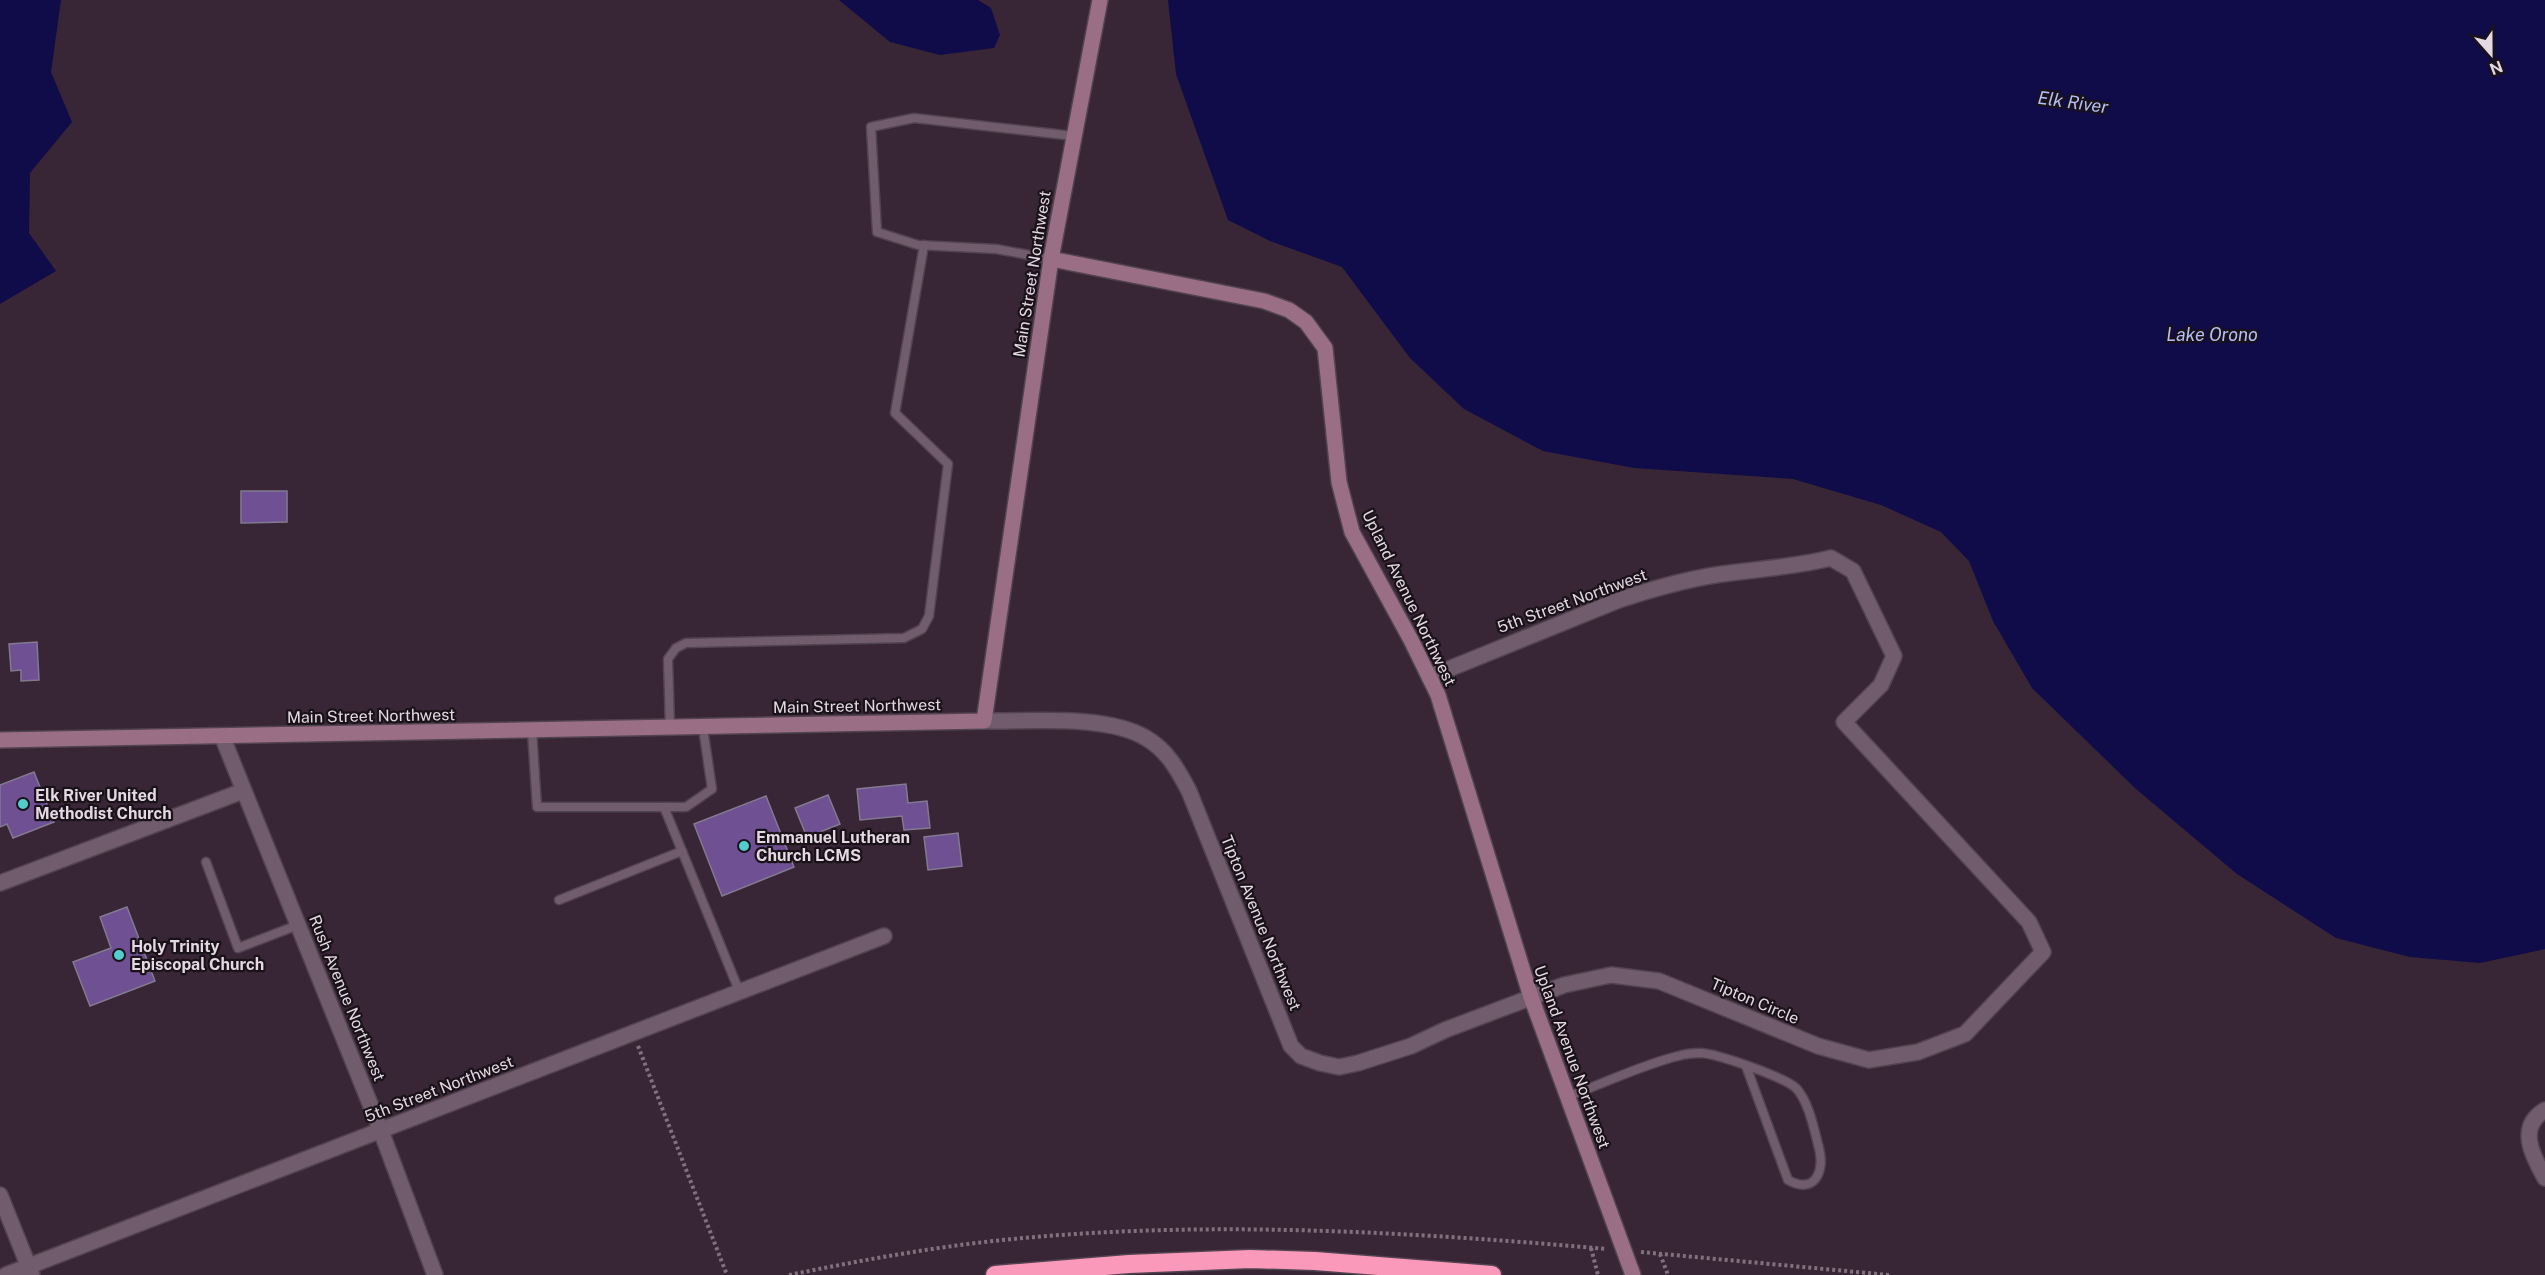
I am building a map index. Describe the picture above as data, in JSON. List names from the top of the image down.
{
  "streets": {
    "street": [
      "Main Street Northwest",
      "Upland Avenue Northwest",
      "5th Street Northwest",
      "Tipton Avenue Northwest",
      "Rush Avenue Northwest",
      "Tipton Circle"
    ]
  },
  "crossings": [
    ["Main Street Northwest", "Upland Avenue Northwest"],
    ["Main Street Northwest", "Tipton Avenue Northwest"],
    ["Main Street Northwest", "Rush Avenue Northwest"],
    ["Upland Avenue Northwest", "5th Street Northwest"],
    ["Upland Avenue Northwest", "Tipton Avenue Northwest"],
    ["Upland Avenue Northwest", "Tipton Circle"],
    ["5th Street Northwest", "Rush Avenue Northwest"],
    ["5th Street Northwest", "Tipton Circle"],
    ["Tipton Avenue Northwest", "Tipton Circle"]
  ],
  "water": ["Elk River", "Lake Orono"],
  "places": ["Elk River United Methodist Church", "Emmanuel Lutheran Church LCMS", "Holy Trinity Episcopal Church"],
  "north": "bottom"
}
